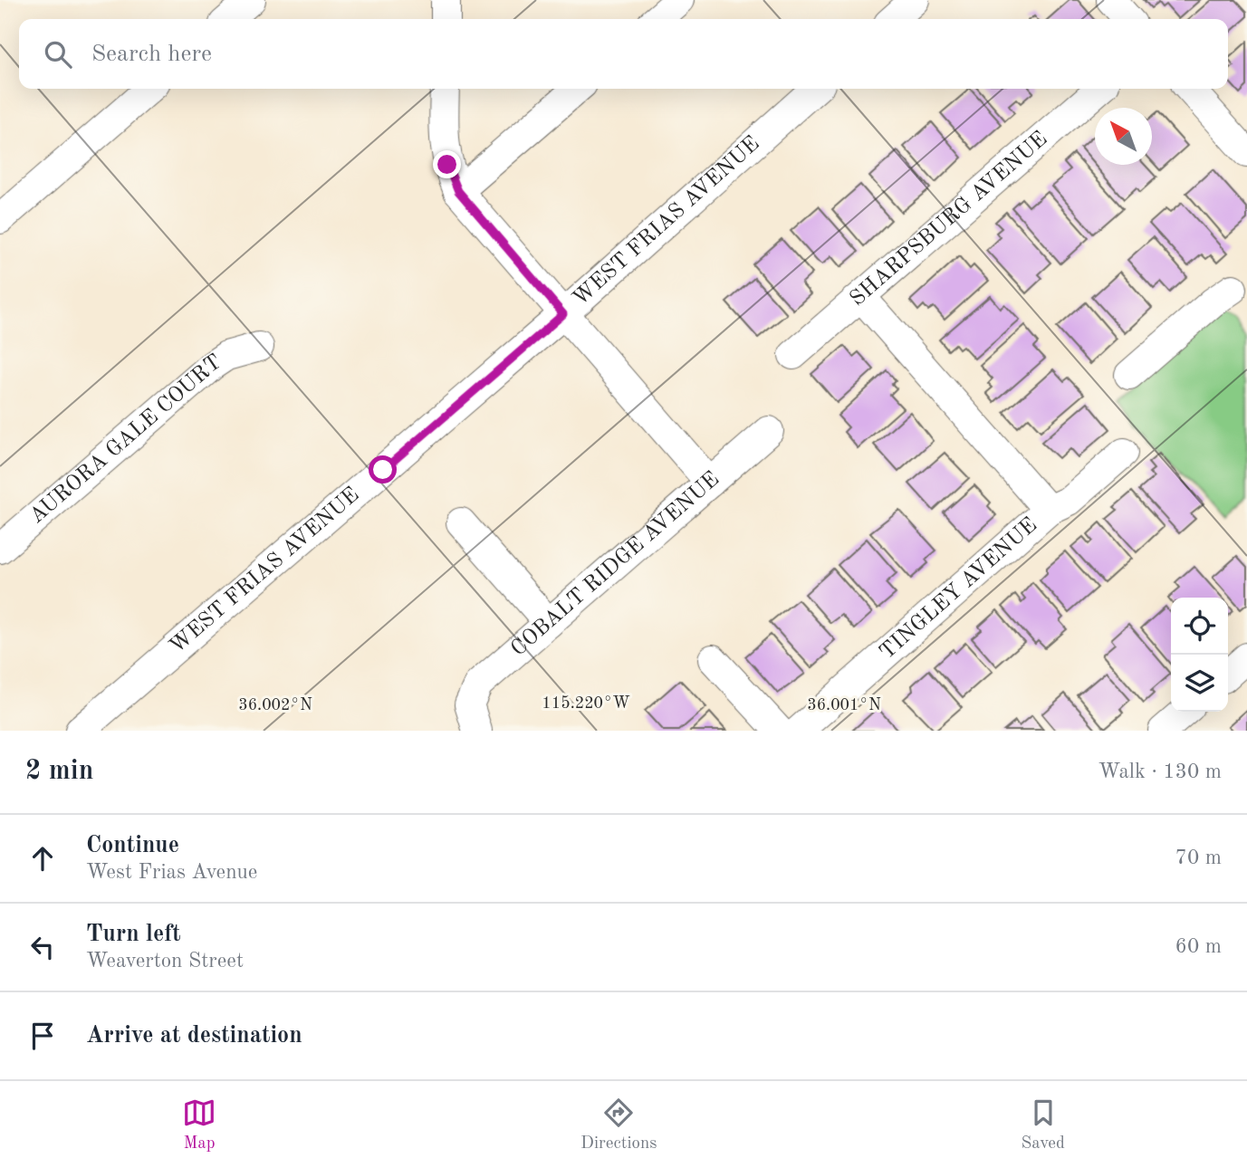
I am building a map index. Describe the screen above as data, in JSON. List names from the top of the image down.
{
  "streets": {
    "street": [
      "SHARPSBURG AVENUE",
      "WEST FRIAS AVENUE",
      "AURORA GALE COURT",
      "COBALT RIDGE AVENUE",
      "TINGLEY AVENUE"
    ]
  },
  "north": "top left",
  "page": {
    "search": "Search here",
    "heading": ["2 min", "Walk · 130 m"],
    "list": [
      ["Continue", "West Frias Avenue", "70 m"],
      ["Turn left", "Weaverton Street", "60 m"],
      "Arrive at destination"
    ],
    "nav": ["Map", "Directions", "Saved"]
  },
  "coordinates": ["115.220°W", "36.002°N", "36.001°N"]
}
